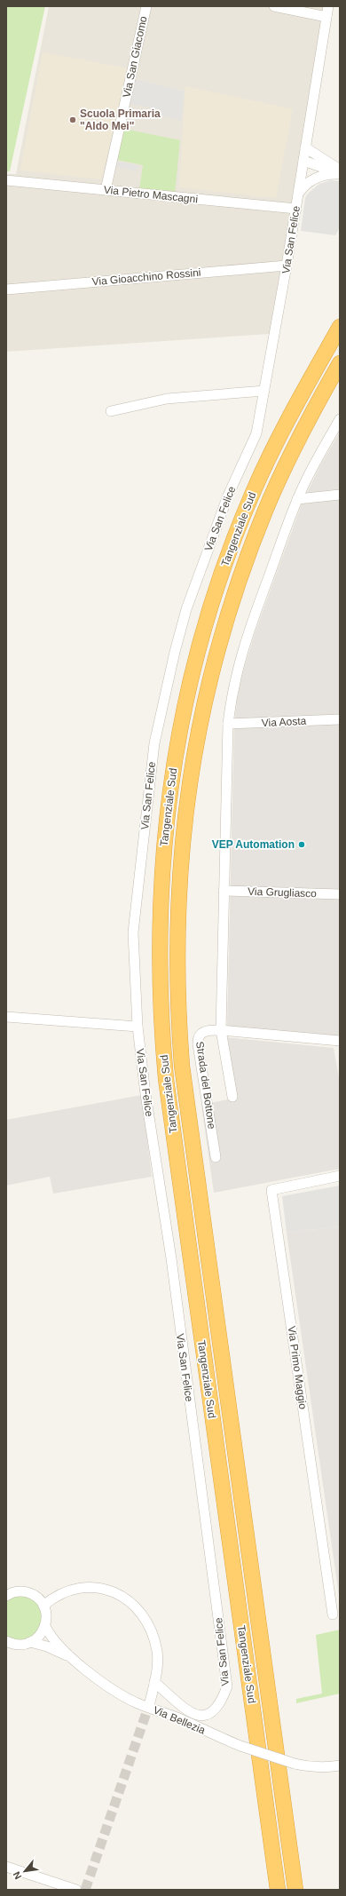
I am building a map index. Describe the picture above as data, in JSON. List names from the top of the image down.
{
  "streets": {
    "highway": ["Tangenziale Sud"],
    "street": [
      "Via San Giacomo",
      "Via Pietro Mascagni",
      "Via San Felice",
      "Via Gioacchino Rossini",
      "Via Aosta",
      "Via Grugliasco",
      "Strada del Bottone",
      "Via Primo Maggio",
      "Via Bellezia"
    ]
  },
  "crossings": [
    ["Via San Giacomo", "Via Pietro Mascagni"],
    ["Via Pietro Mascagni", "Via San Felice"],
    ["Via San Felice", "Via Gioacchino Rossini"]
  ],
  "places": ["Scuola Primaria \"Aldo Mei\"", "VEP Automation"],
  "north": "bottom left"
}
